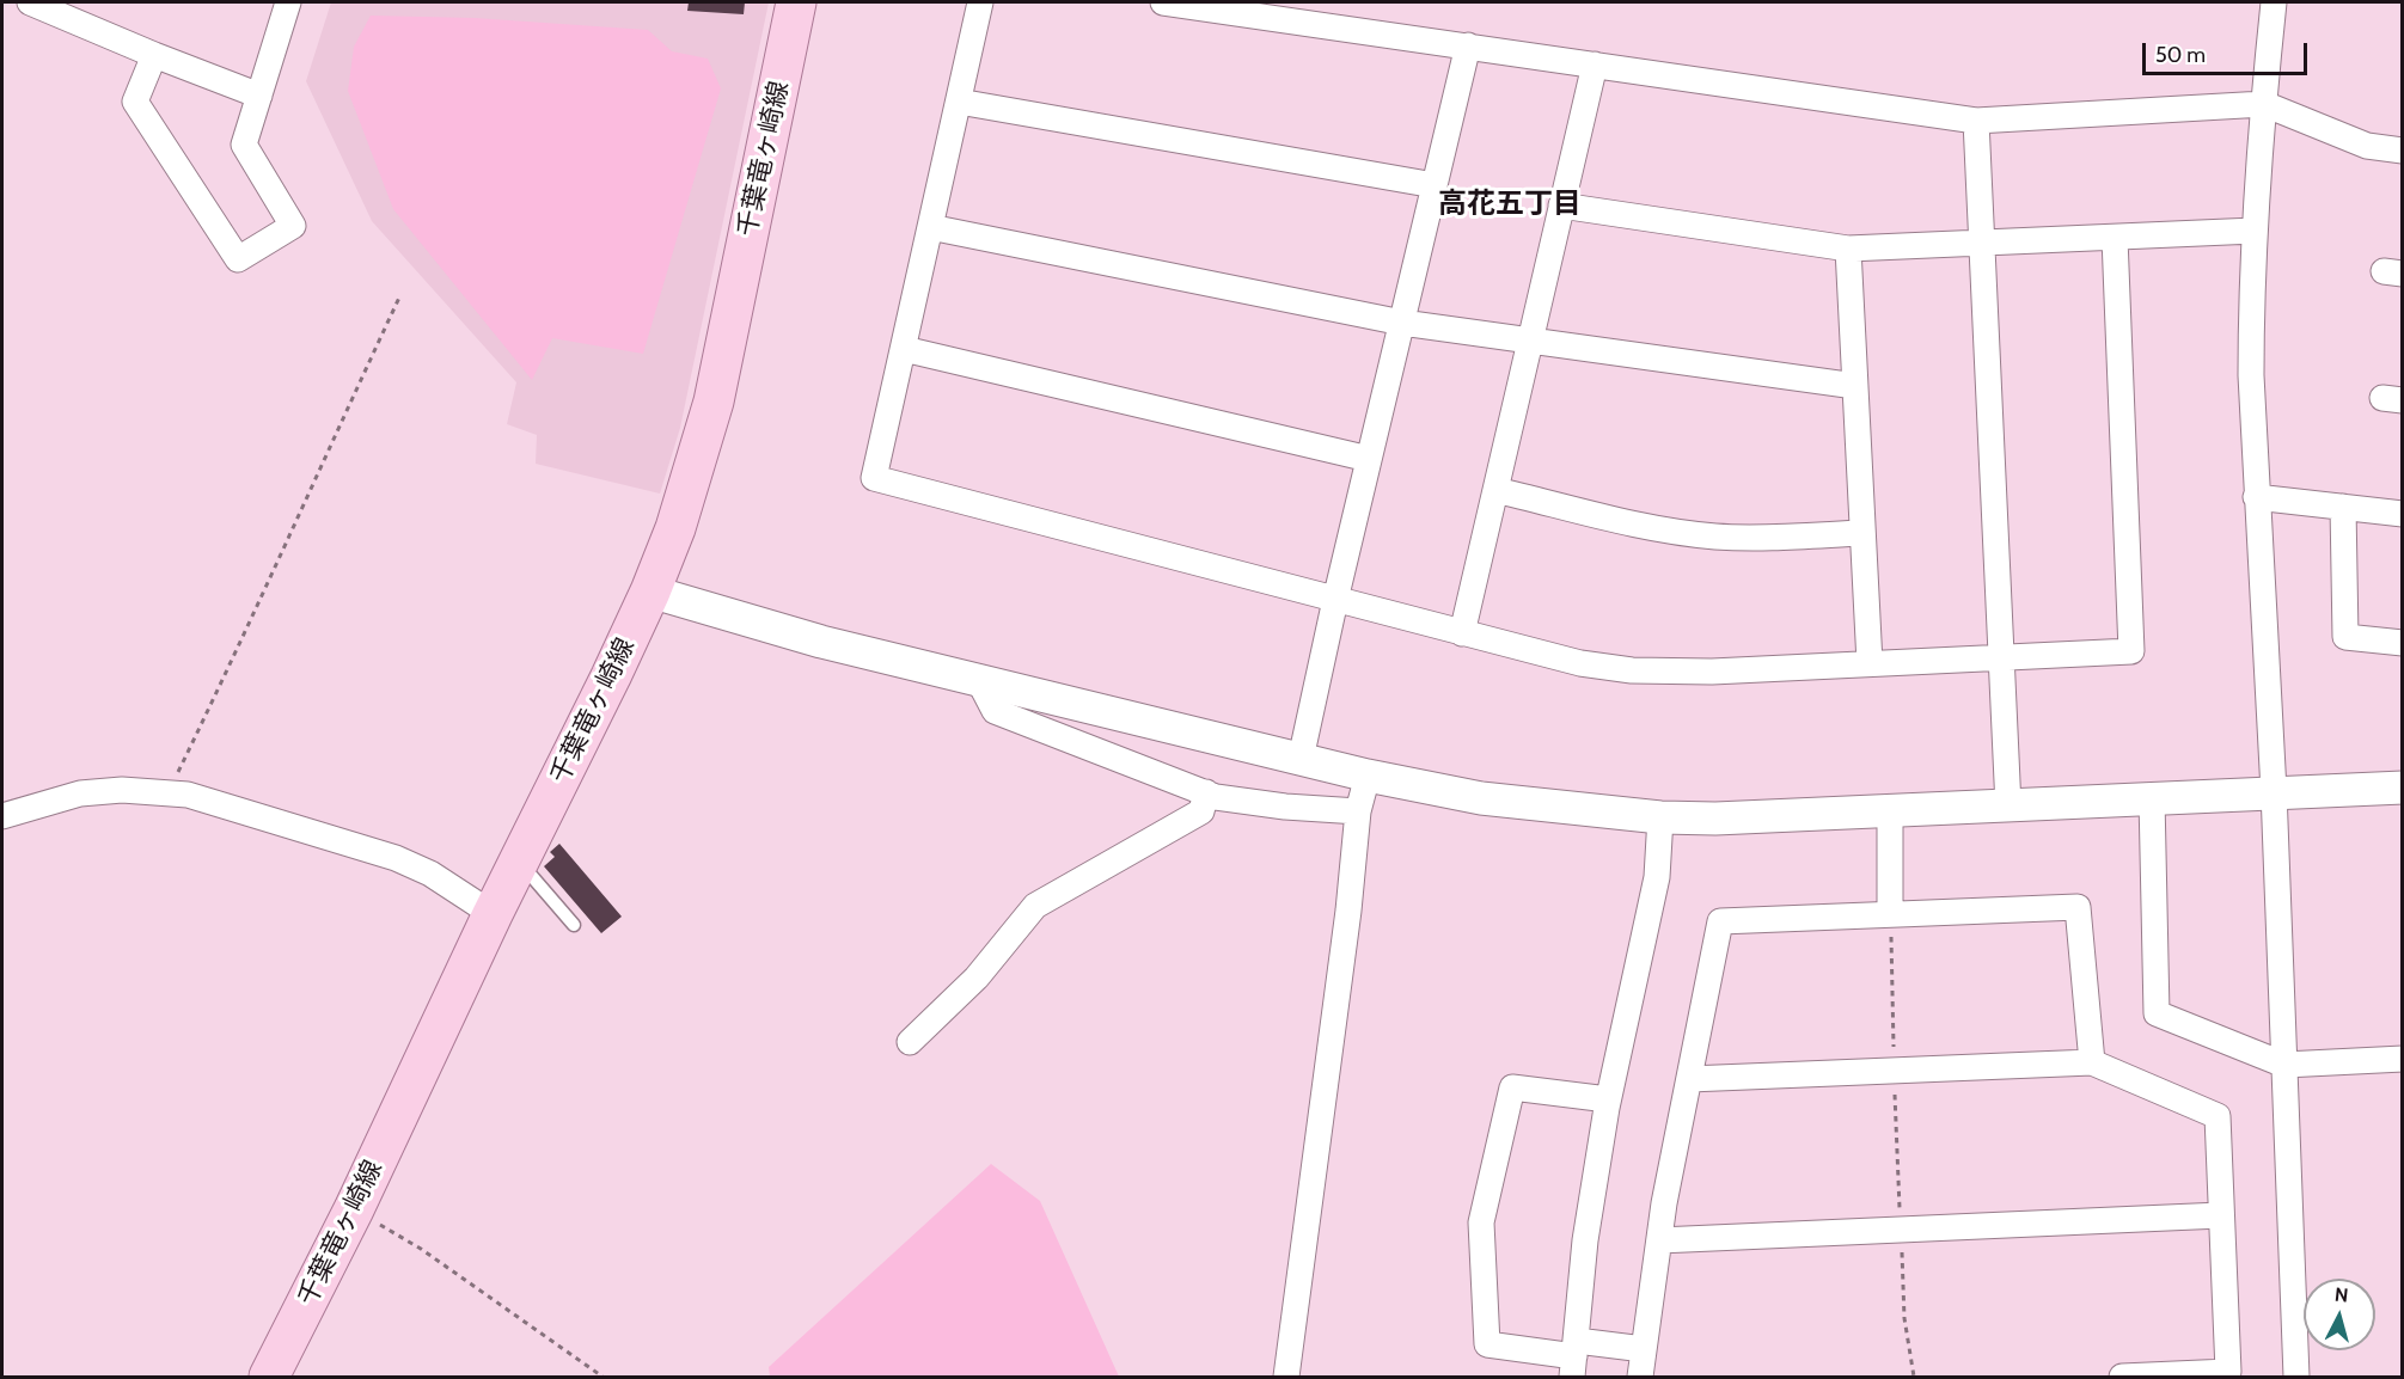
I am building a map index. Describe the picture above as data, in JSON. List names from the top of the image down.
{
  "streets": {
    "main road": ["千葉竜ヶ崎線"]
  },
  "districts": ["高花五丁目"],
  "scale_bar": "50 m",
  "north": "top"
}
